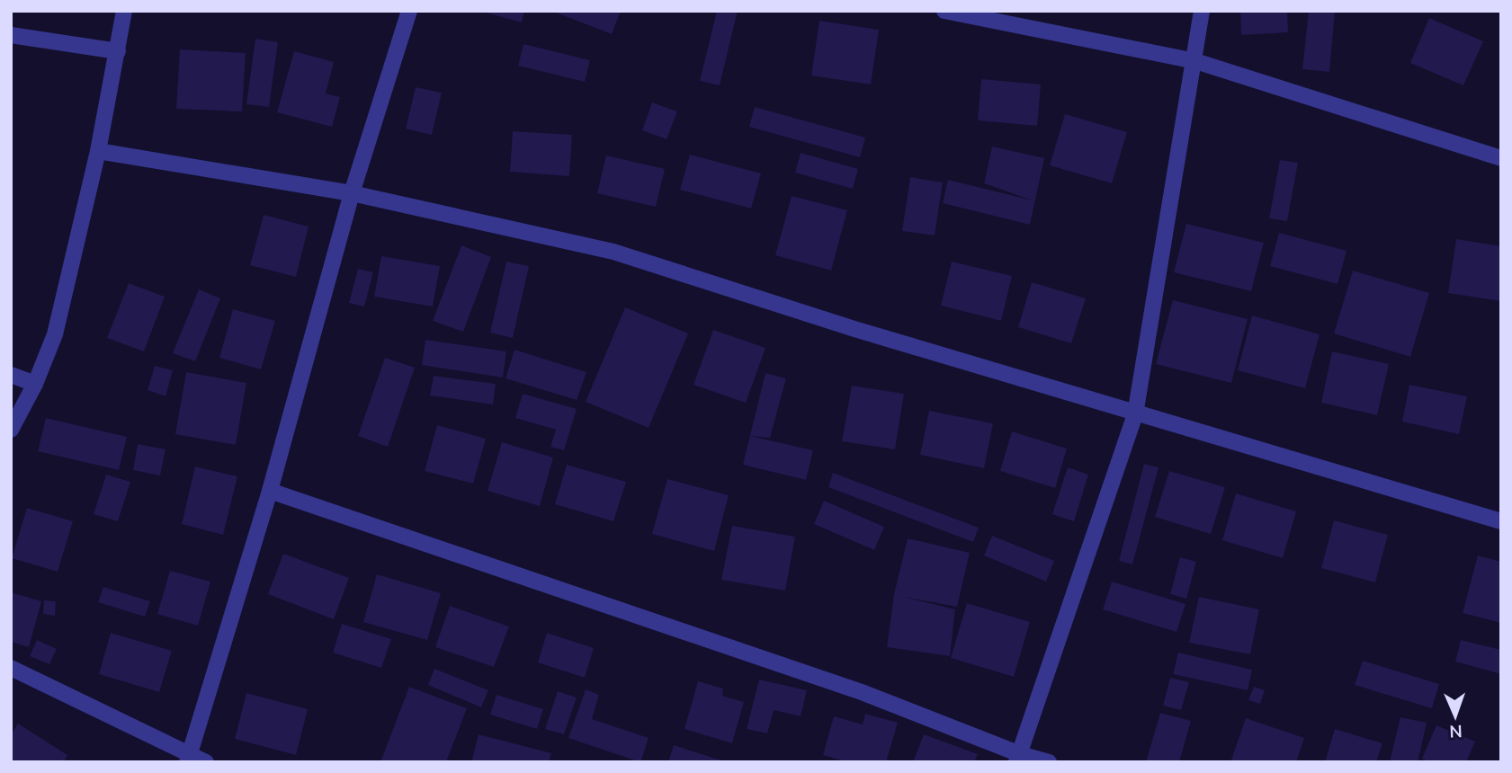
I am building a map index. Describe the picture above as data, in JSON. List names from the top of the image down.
{
  "north": "bottom"
}
